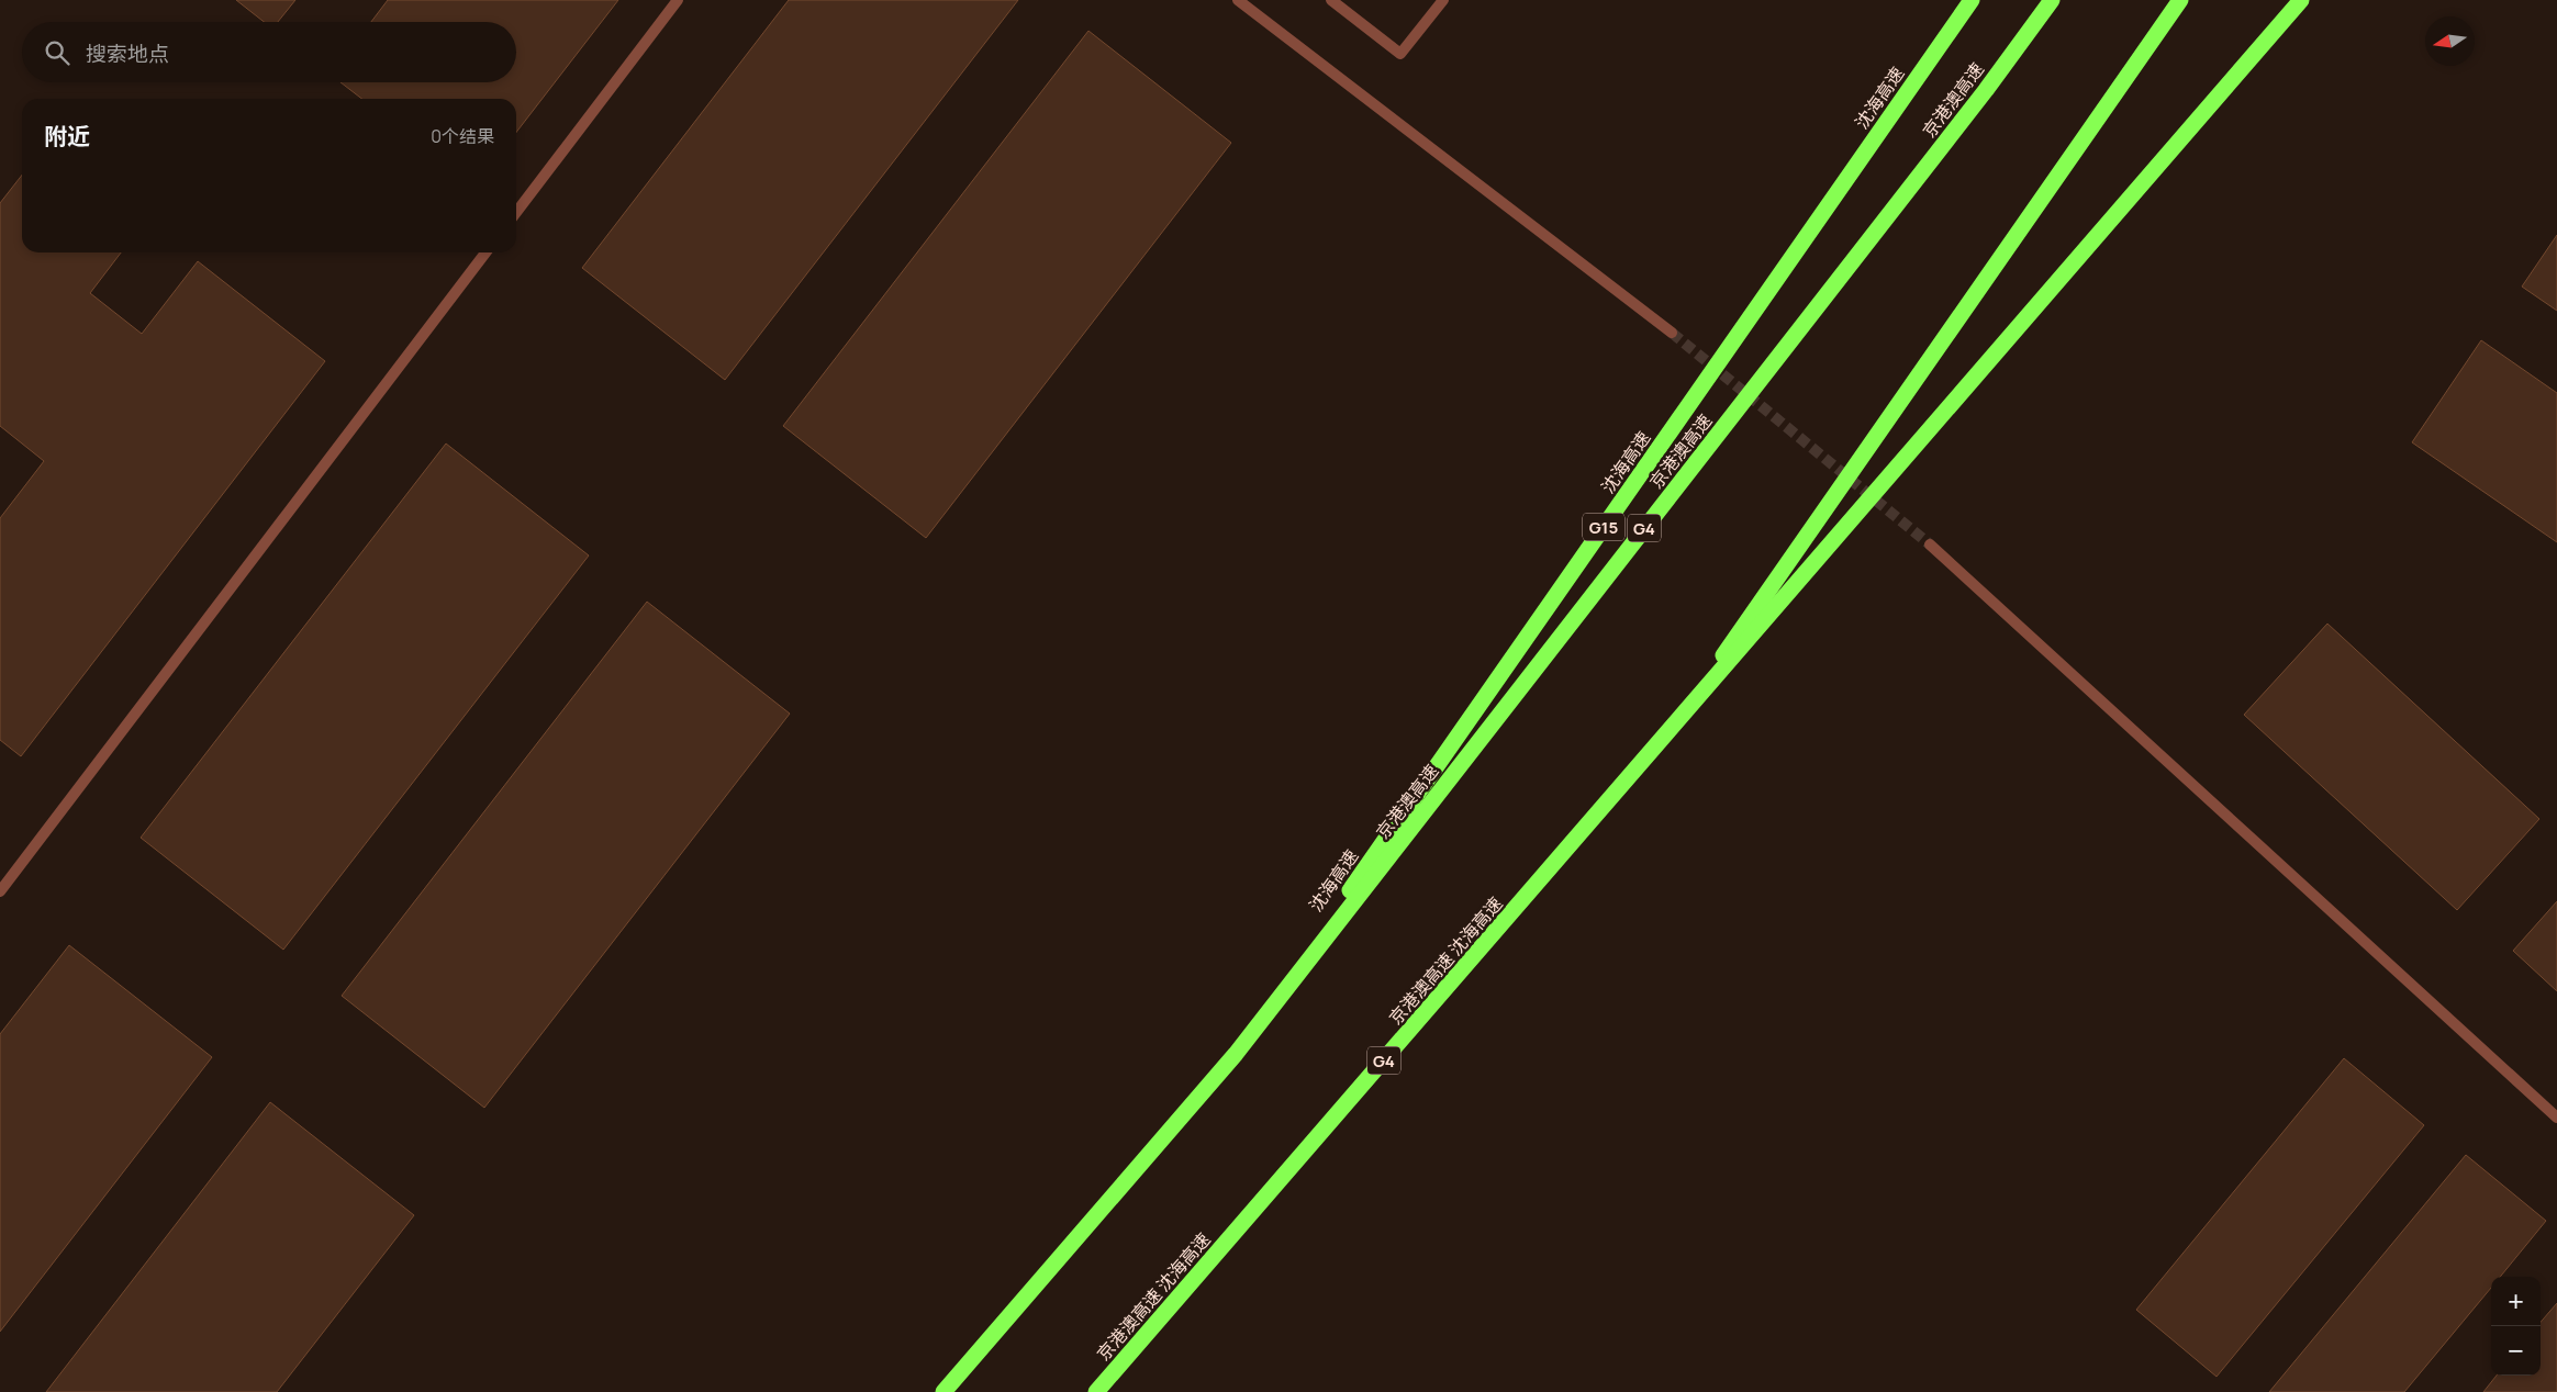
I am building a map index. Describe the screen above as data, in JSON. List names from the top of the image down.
{
  "streets": {
    "highway": [
      "沈海高速",
      "京港澳高速",
      "G15",
      "G4",
      "京港澳高速 沈海高速"
    ]
  },
  "crossings": [
    ["沈海高速", "京港澳高速"],
    ["沈海高速", "G4"],
    ["京港澳高速", "G4"],
    ["G4", "京港澳高速 沈海高速"]
  ],
  "north": "left",
  "page": {
    "search": "搜索地点",
    "heading": ["附近", "0个结果"],
    "map_buttons": ["+", "−"]
  }
}
